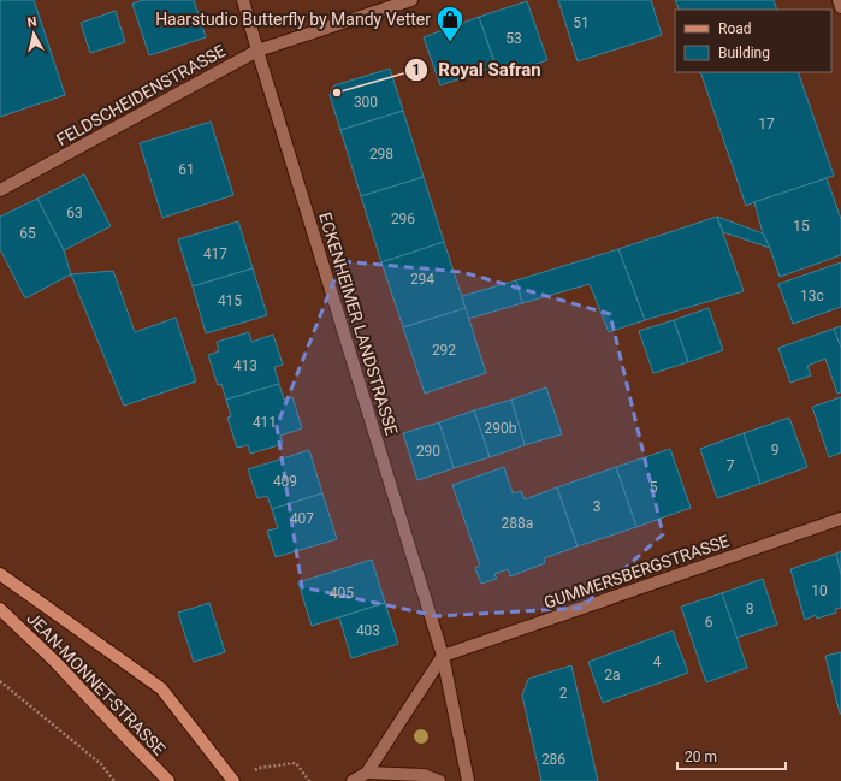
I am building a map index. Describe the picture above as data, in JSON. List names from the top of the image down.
{
  "streets": {
    "main road": ["JEAN-MONNET-STRASSE"],
    "street": ["FELDSCHEIDENSTRASSE", "ECKENHEIMER LANDSTRASSE", "GUMMERSBERGSTRASSE"]
  },
  "crossings": [
    ["FELDSCHEIDENSTRASSE", "ECKENHEIMER LANDSTRASSE"],
    ["ECKENHEIMER LANDSTRASSE", "GUMMERSBERGSTRASSE"]
  ],
  "places": {
    "shop": ["Haarstudio Butterfly by Mandy Vetter"],
    "other": ["Royal Safran"]
  },
  "house_numbers": [
    "51",
    "53",
    "300",
    "17",
    "298",
    "61",
    "63",
    "296",
    "15",
    "65",
    "417",
    "294",
    "13c",
    "415",
    "292",
    "413",
    "411",
    "290b",
    "9",
    "290",
    "7",
    "409",
    "5",
    "3",
    "407",
    "288a",
    "10",
    "405",
    "8",
    "6",
    "403",
    "4",
    "2a",
    "2",
    "286"
  ],
  "legend": ["Road", "Building"],
  "scale_bar": "20 m",
  "north": "top"
}
